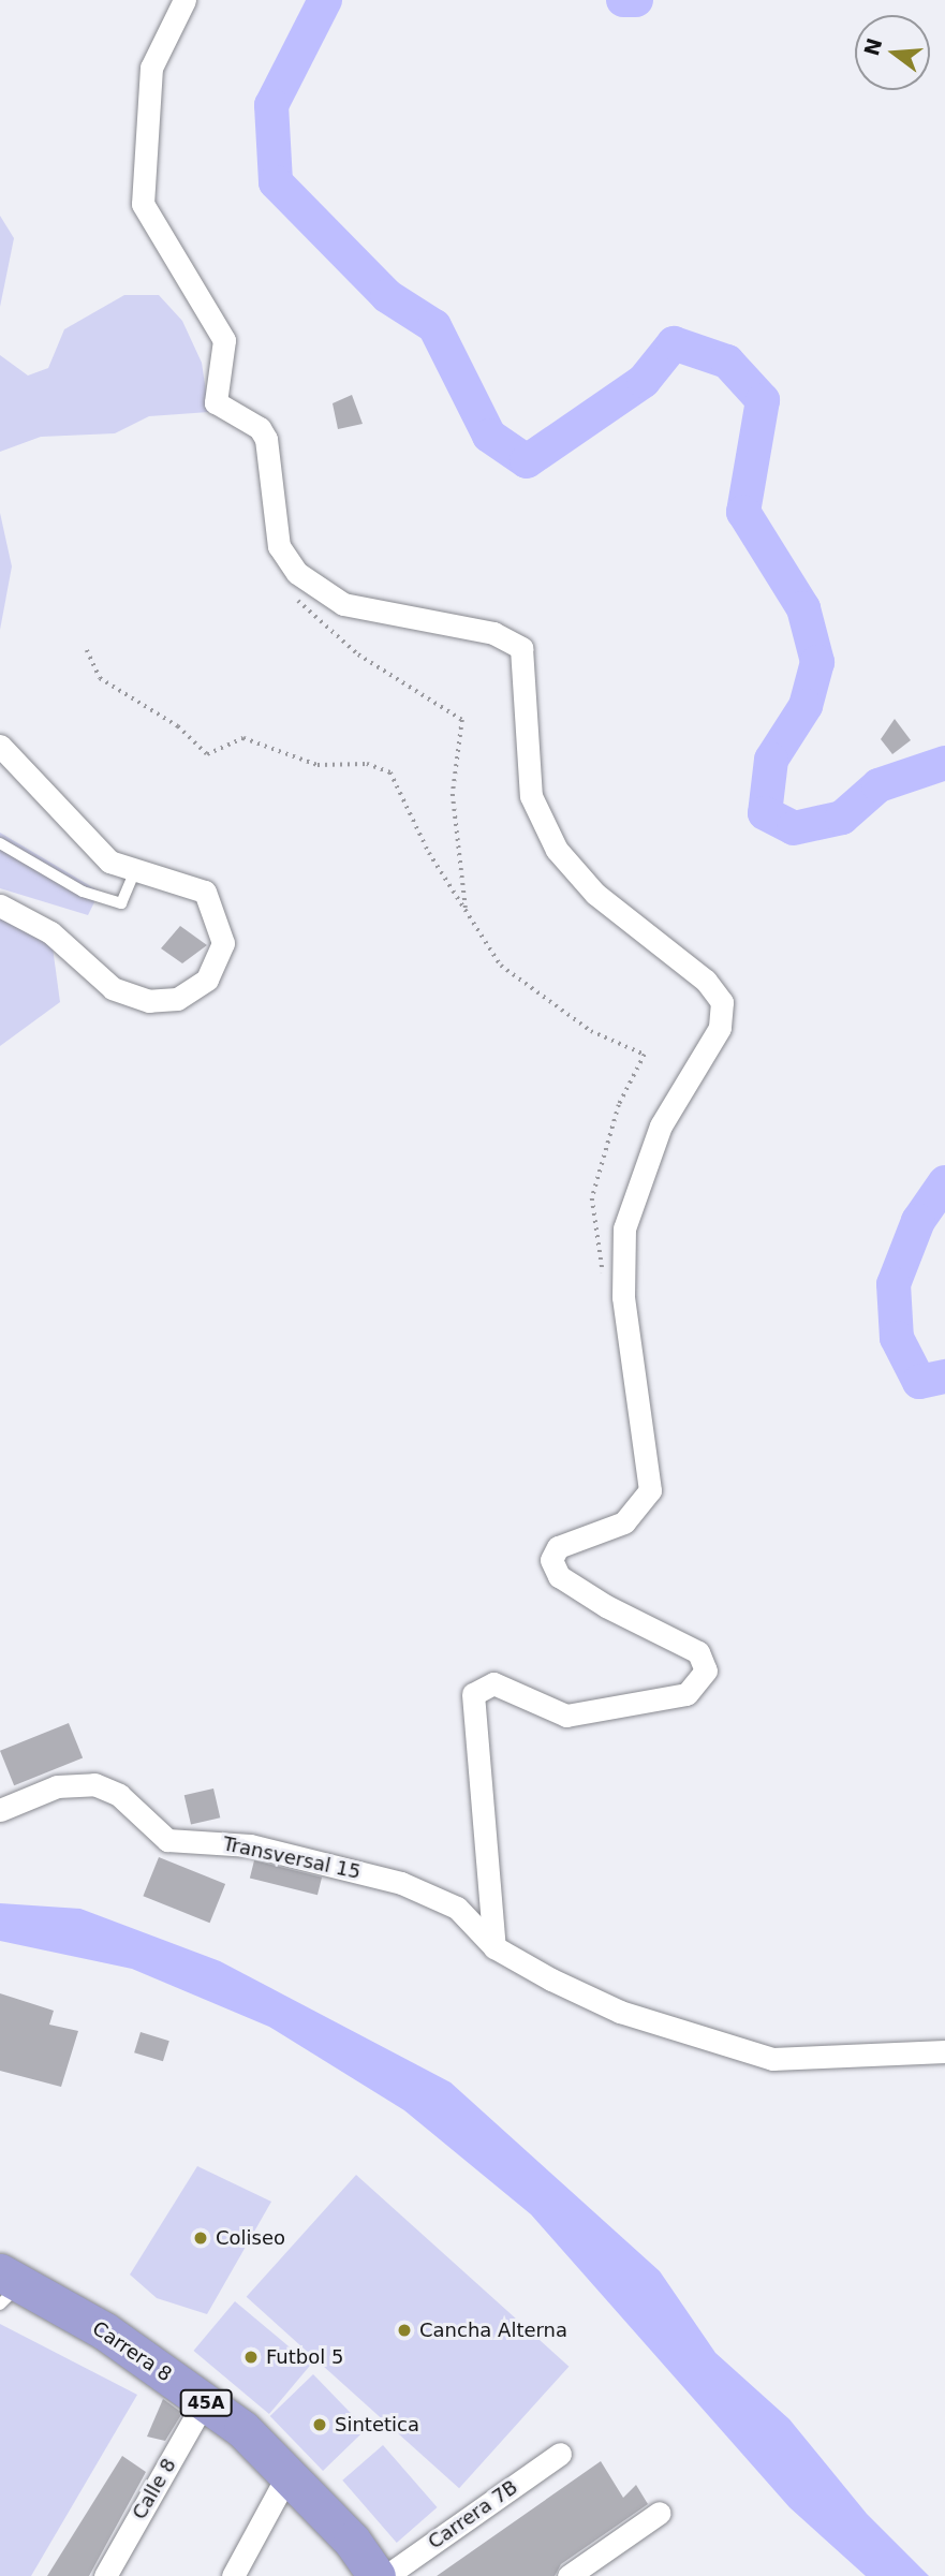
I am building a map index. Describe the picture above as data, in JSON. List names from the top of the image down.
{
  "streets": {
    "highway": ["Carrera 8", "45A"],
    "street": ["Transversal 15", "Calle 8", "Carrera 7B"]
  },
  "crossings": [
    ["Carrera 8", "Calle 8"]
  ],
  "places": [
    "Coliseo",
    "Cancha Alterna",
    "Futbol 5",
    "Sintetica"
  ],
  "north": "left"
}
